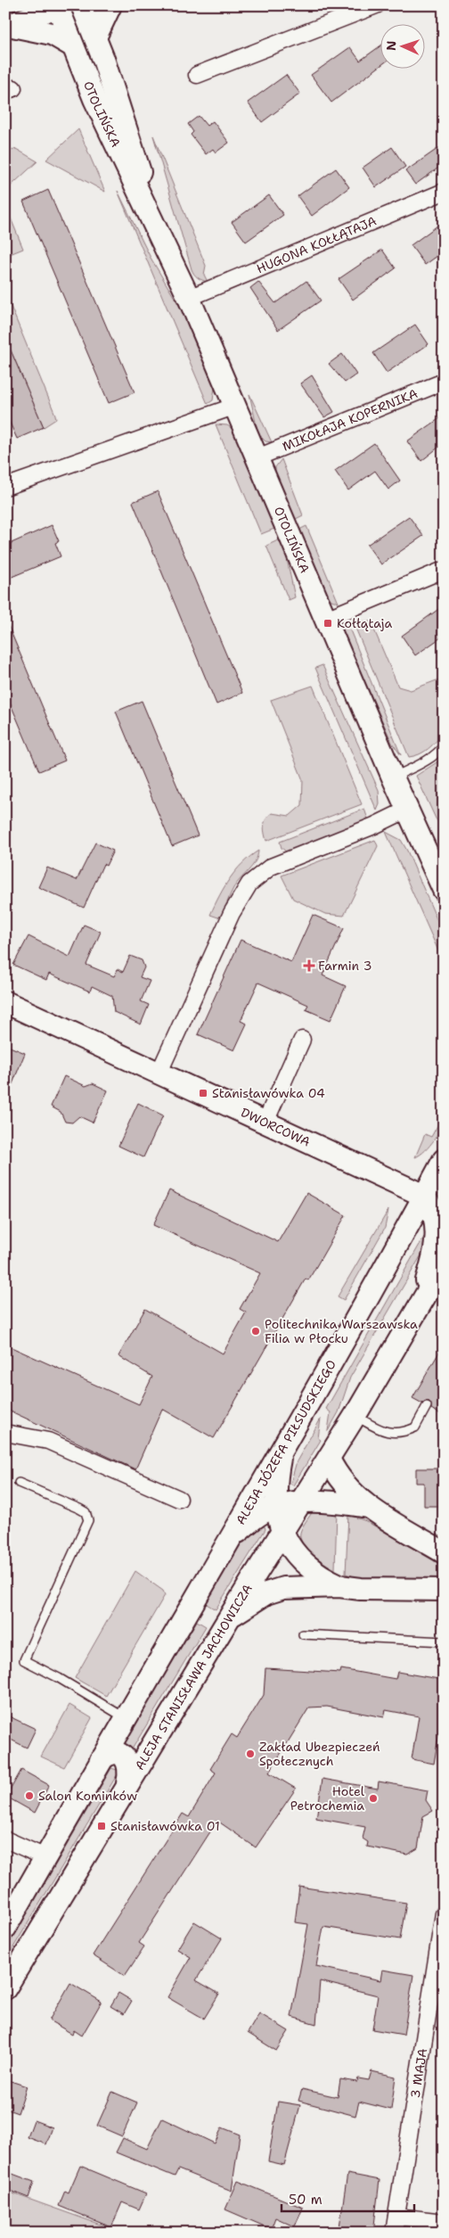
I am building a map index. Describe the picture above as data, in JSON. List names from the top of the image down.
{
  "streets": {
    "main road": [
      "OTOLIŃSKA",
      "DWORCOWA",
      "ALEJA JÓZEFA PIŁSUDSKIEGO",
      "ALEJA STANISŁAWA JACHOWICZA"
    ],
    "street": ["HUGONA KOŁŁĄTAJA", "MIKOŁAJA KOPERNIKA", "3 MAJA"]
  },
  "crossings": [
    ["OTOLIŃSKA", "HUGONA KOŁŁĄTAJA"],
    ["OTOLIŃSKA", "MIKOŁAJA KOPERNIKA"],
    ["DWORCOWA", "ALEJA JÓZEFA PIŁSUDSKIEGO"]
  ],
  "places": {
    "transit": ["Kołłątaja", "Stanisławówka 04", "Stanisławówka 01"],
    "health": ["Farmin 3"],
    "other": [
      "Politechnika Warszawska Filia w Płocku",
      "Zakład Ubezpieczeń Społecznych",
      "Salon Kominków",
      "Hotel Petrochemia"
    ]
  },
  "scale_bar": "50 m",
  "north": "left"
}
